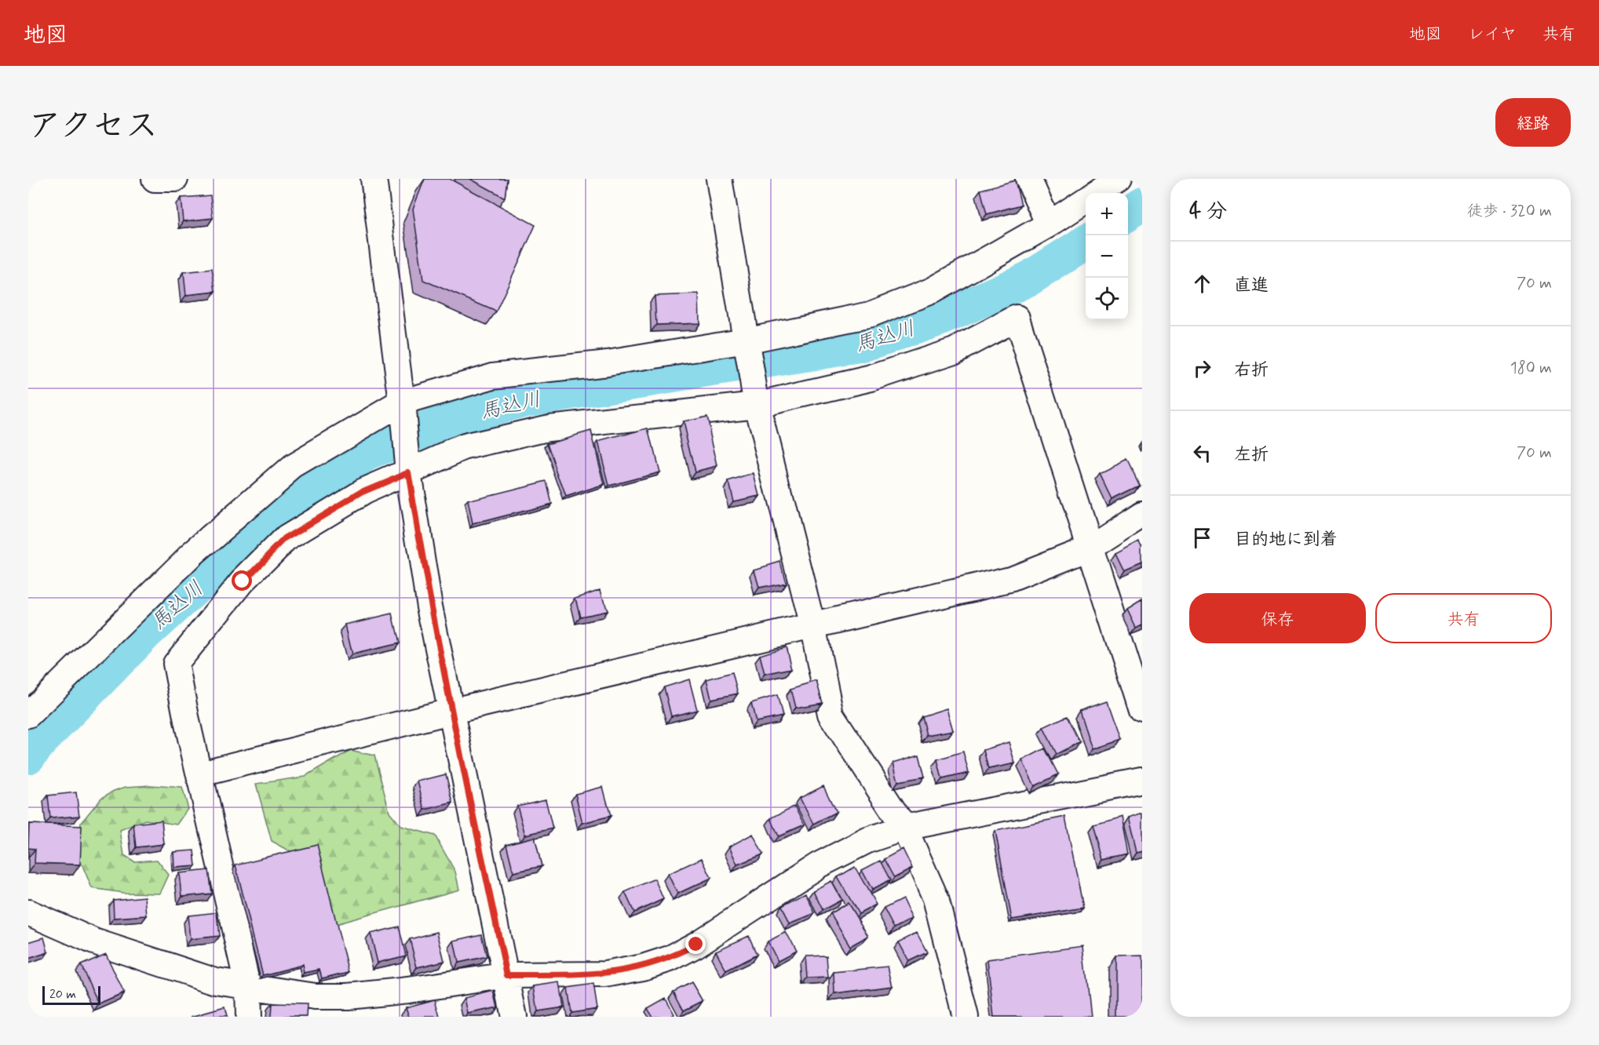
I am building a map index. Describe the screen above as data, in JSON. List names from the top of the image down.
{
  "water": ["馬込川"],
  "scale_bar": "20 m",
  "page": {
    "header": "地図",
    "nav": ["地図", "レイヤ", "共有"],
    "title": "アクセス",
    "buttons": [
      "経路",
      ["保存", "共有"]
    ],
    "heading": ["4 分", "徒歩 · 320 m"],
    "map_buttons": ["+", "−"],
    "list": [
      ["直進", "70 m"],
      ["右折", "180 m"],
      ["左折", "70 m"],
      "目的地に到着"
    ],
    "scale": "20 m"
  }
}
